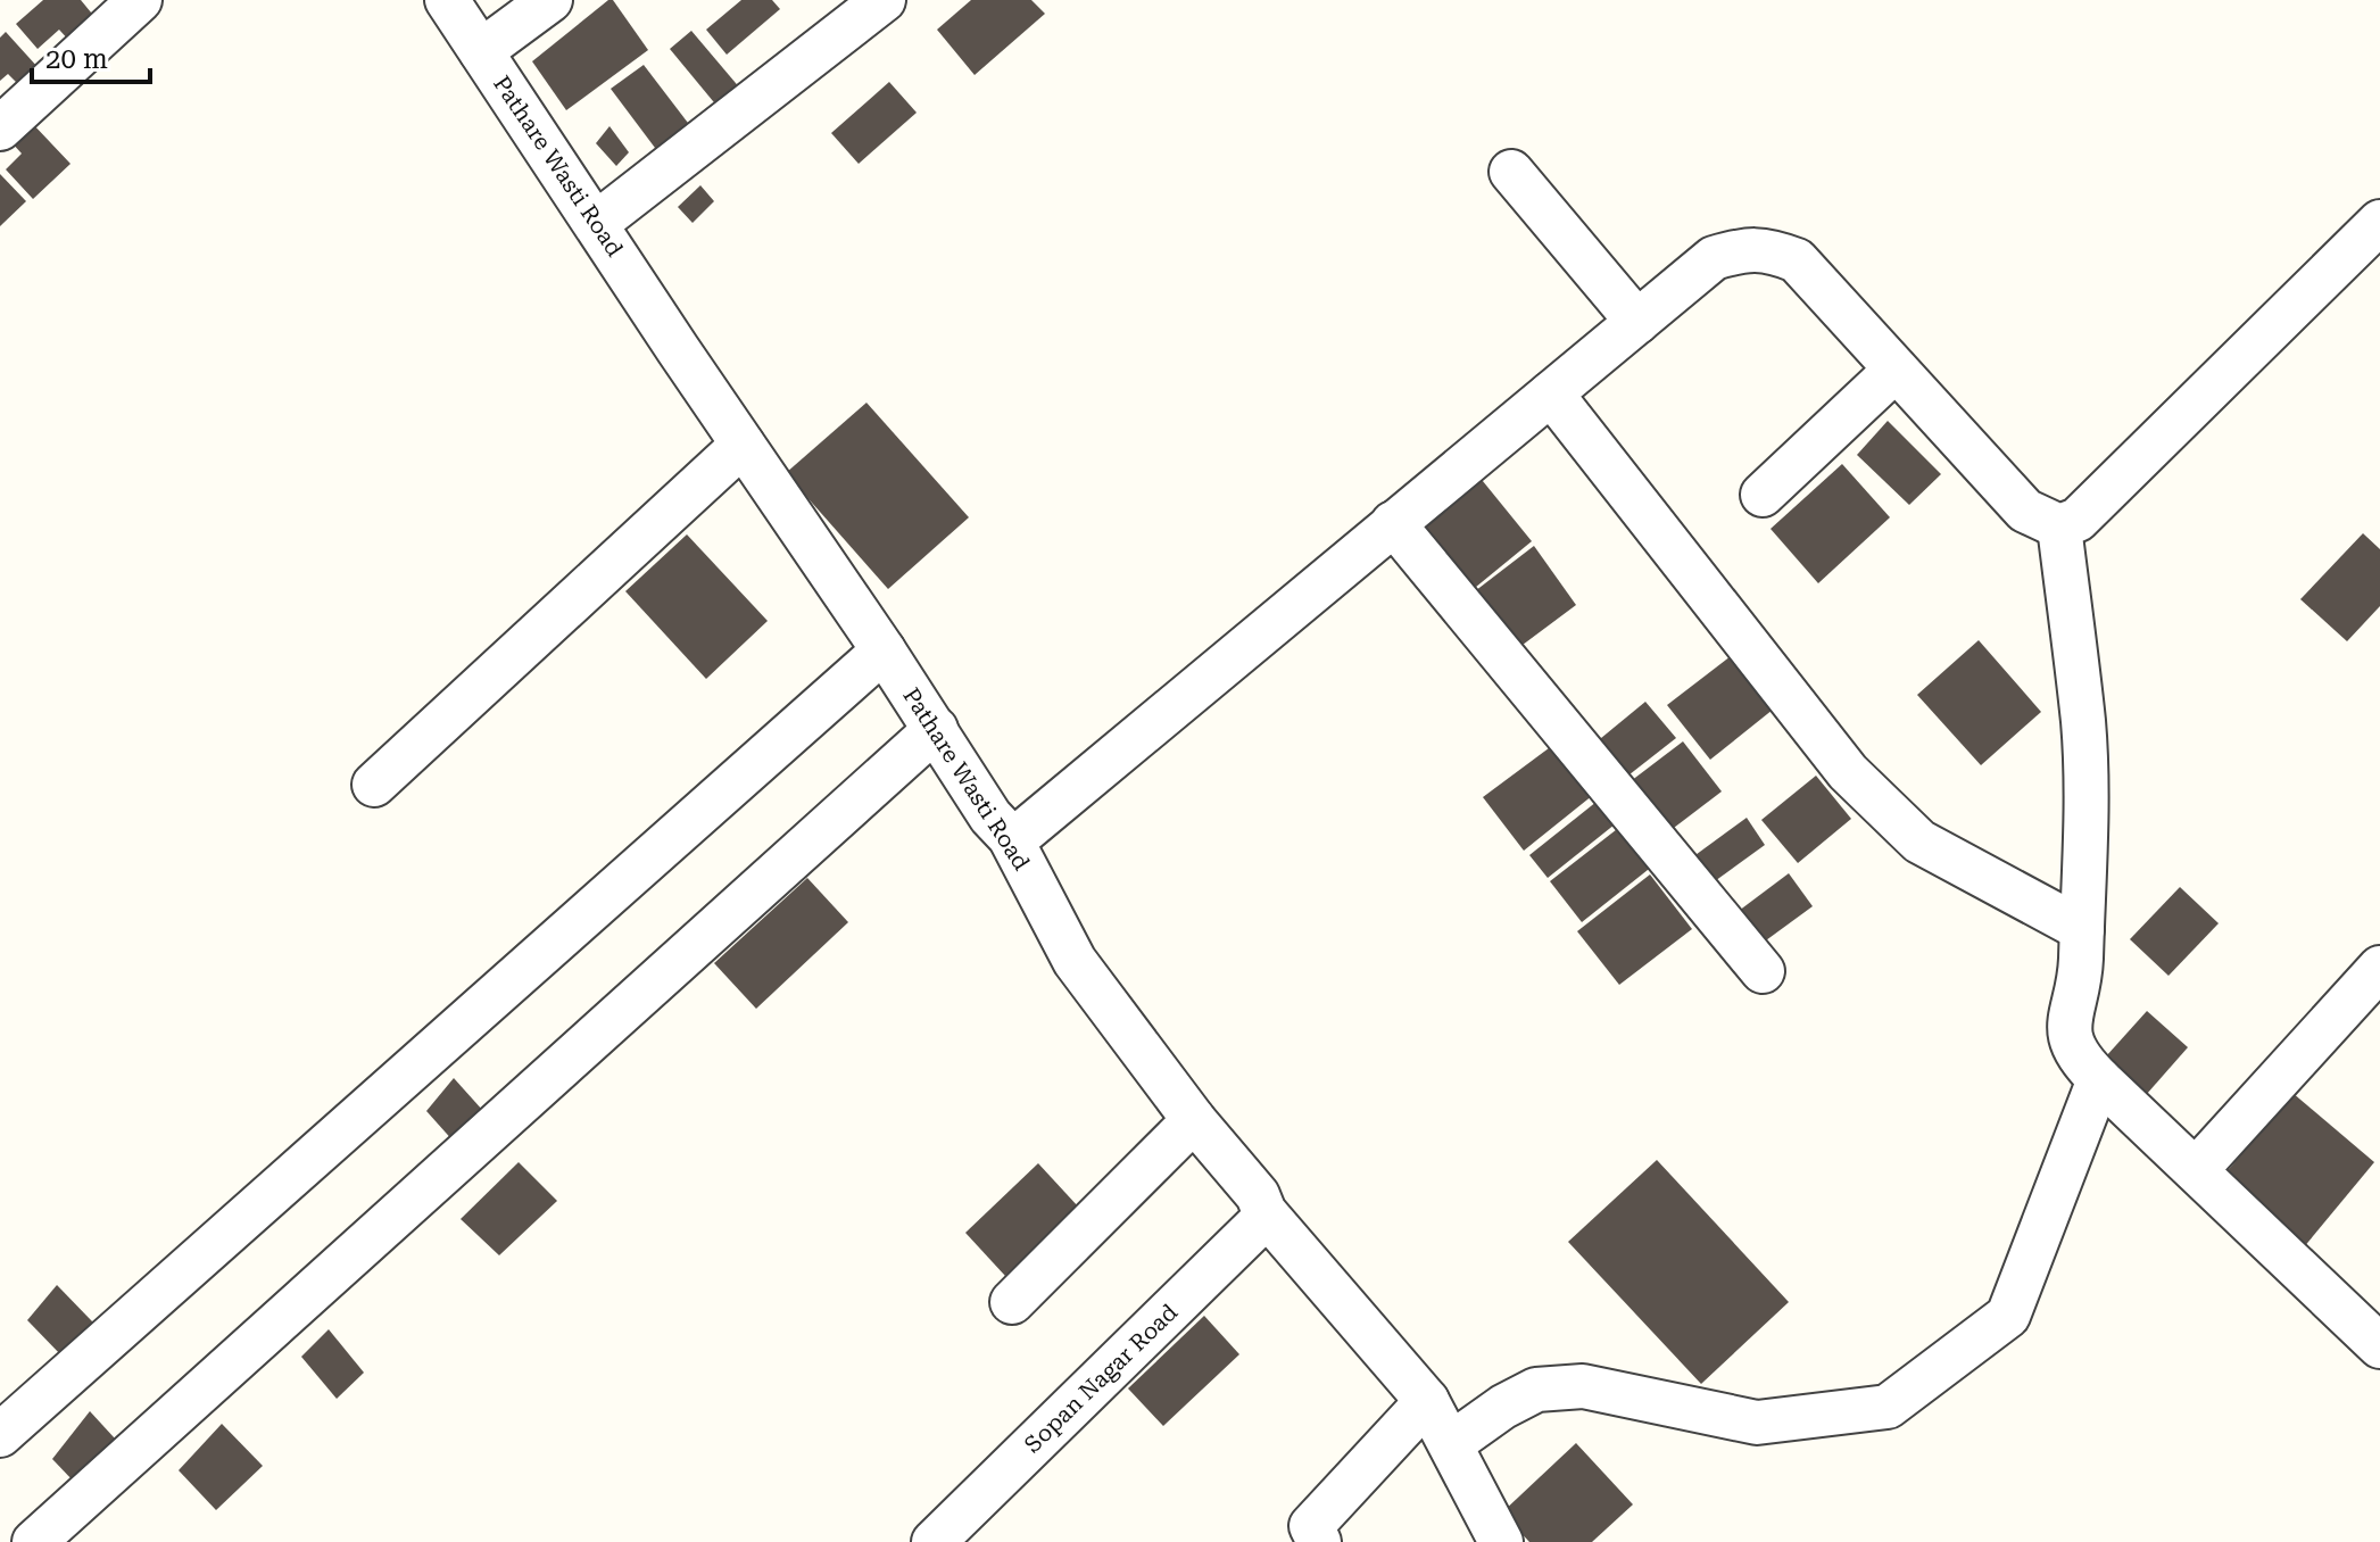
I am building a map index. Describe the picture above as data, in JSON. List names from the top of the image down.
{
  "streets": {
    "street": ["Pathare Wasti Road", "Sopan Nagar Road"]
  },
  "crossings": [
    ["Pathare Wasti Road", "Sopan Nagar Road"]
  ],
  "scale_bar": "20 m"
}
